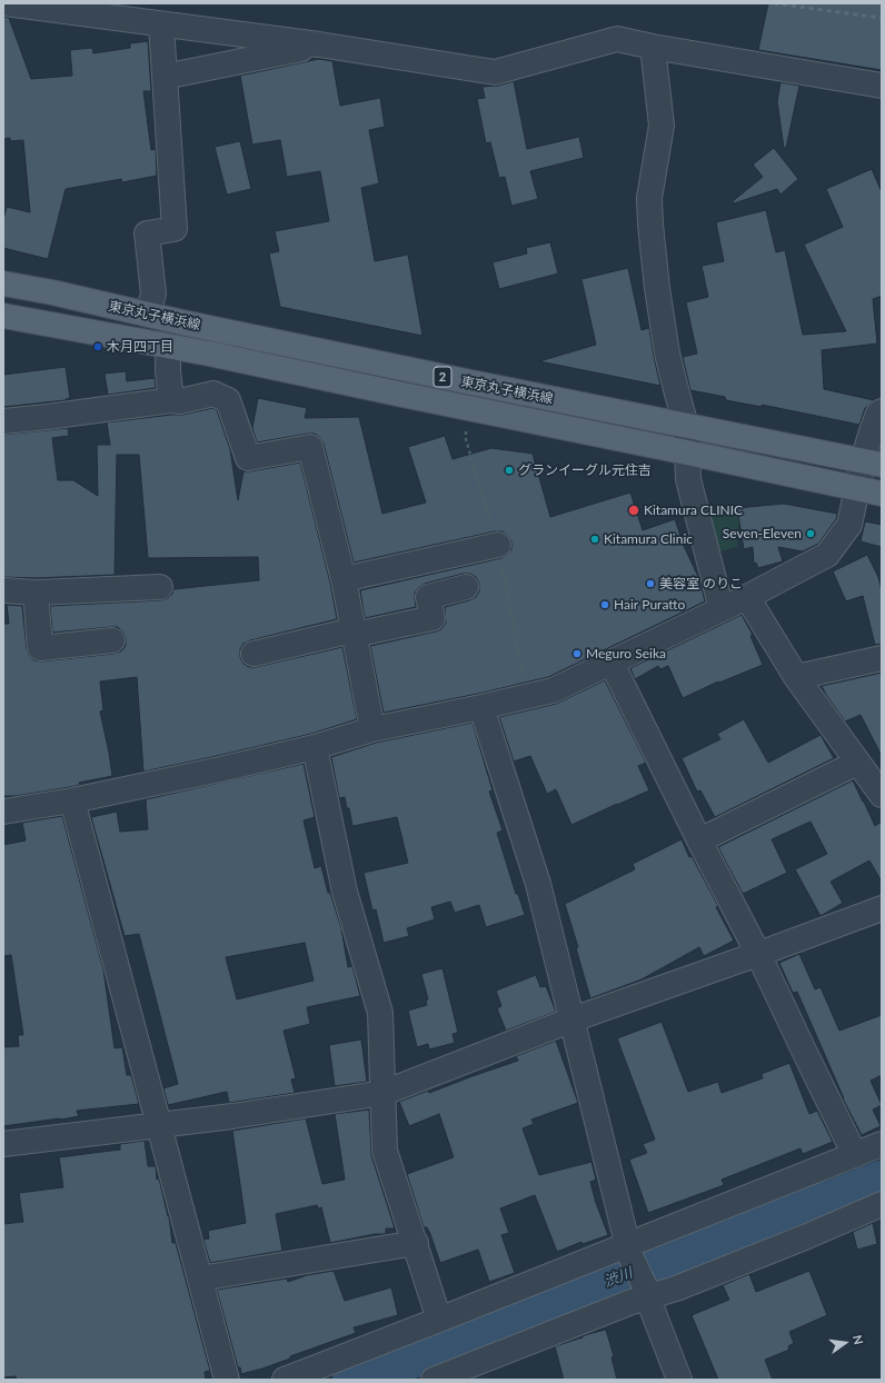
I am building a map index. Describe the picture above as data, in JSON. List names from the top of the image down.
{
  "streets": {
    "main road": ["東京丸子横浜線", "2"]
  },
  "water": ["渋川"],
  "places": [
    "木月四丁目",
    "グランイーグル元住吉",
    "Kitamura CLINIC",
    "Seven-Eleven",
    "Kitamura Clinic",
    "美容室 のりこ",
    "Hair Puratto",
    "Meguro Seika"
  ],
  "north": "right"
}
